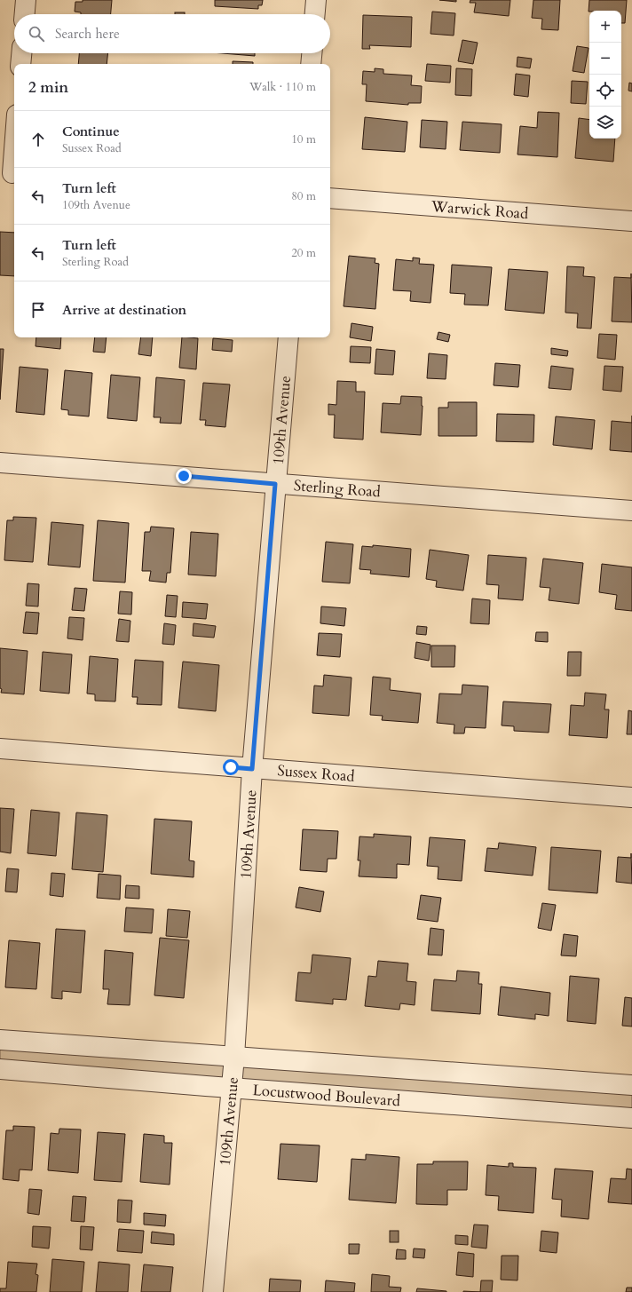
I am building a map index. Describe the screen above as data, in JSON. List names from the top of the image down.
{
  "streets": {
    "street": [
      "Warwick Road",
      "109th Avenue",
      "Sterling Road",
      "Sussex Road",
      "Locustwood Boulevard"
    ]
  },
  "crossings": [
    ["109th Avenue", "Sterling Road"],
    ["109th Avenue", "Sussex Road"],
    ["109th Avenue", "Locustwood Boulevard"]
  ],
  "page": {
    "map_buttons": ["+", "−"],
    "search": "Search here",
    "heading": ["2 min", "Walk · 110 m"],
    "list": [
      ["Continue", "Sussex Road", "10 m"],
      ["Turn left", "109th Avenue", "80 m"],
      ["Turn left", "Sterling Road", "20 m"],
      "Arrive at destination"
    ]
  }
}
